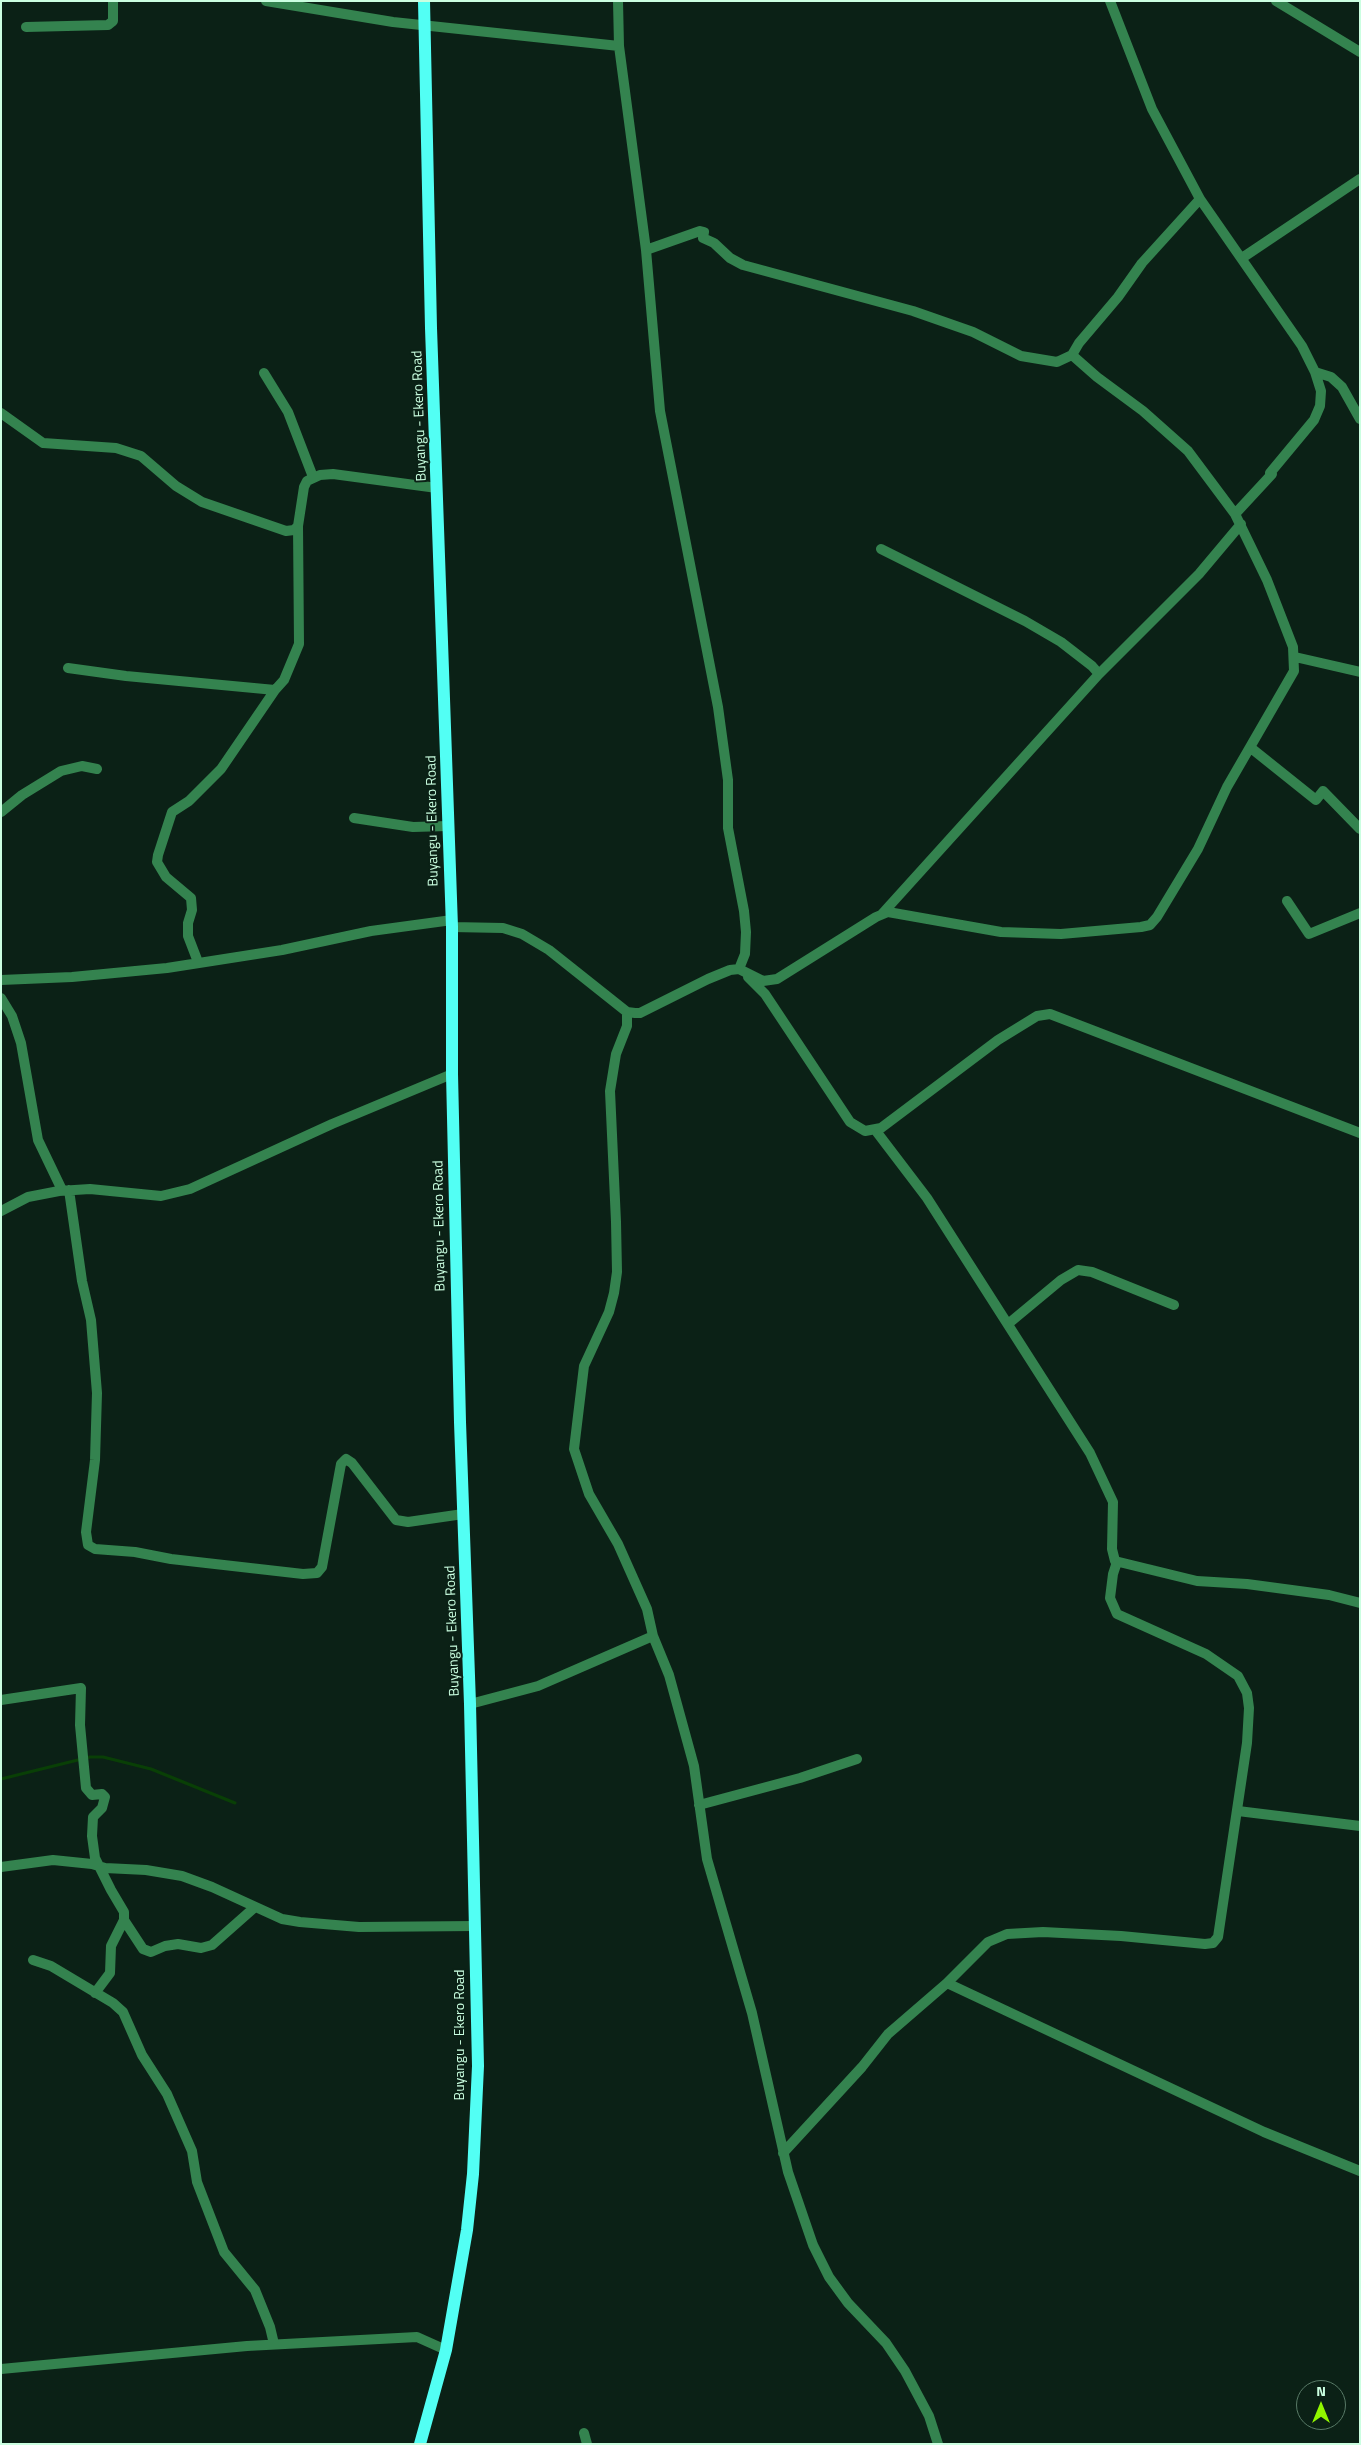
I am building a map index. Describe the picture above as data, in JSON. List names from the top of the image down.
{
  "streets": {
    "main road": ["Buyangu - Ekero Road"]
  },
  "north": "top"
}
